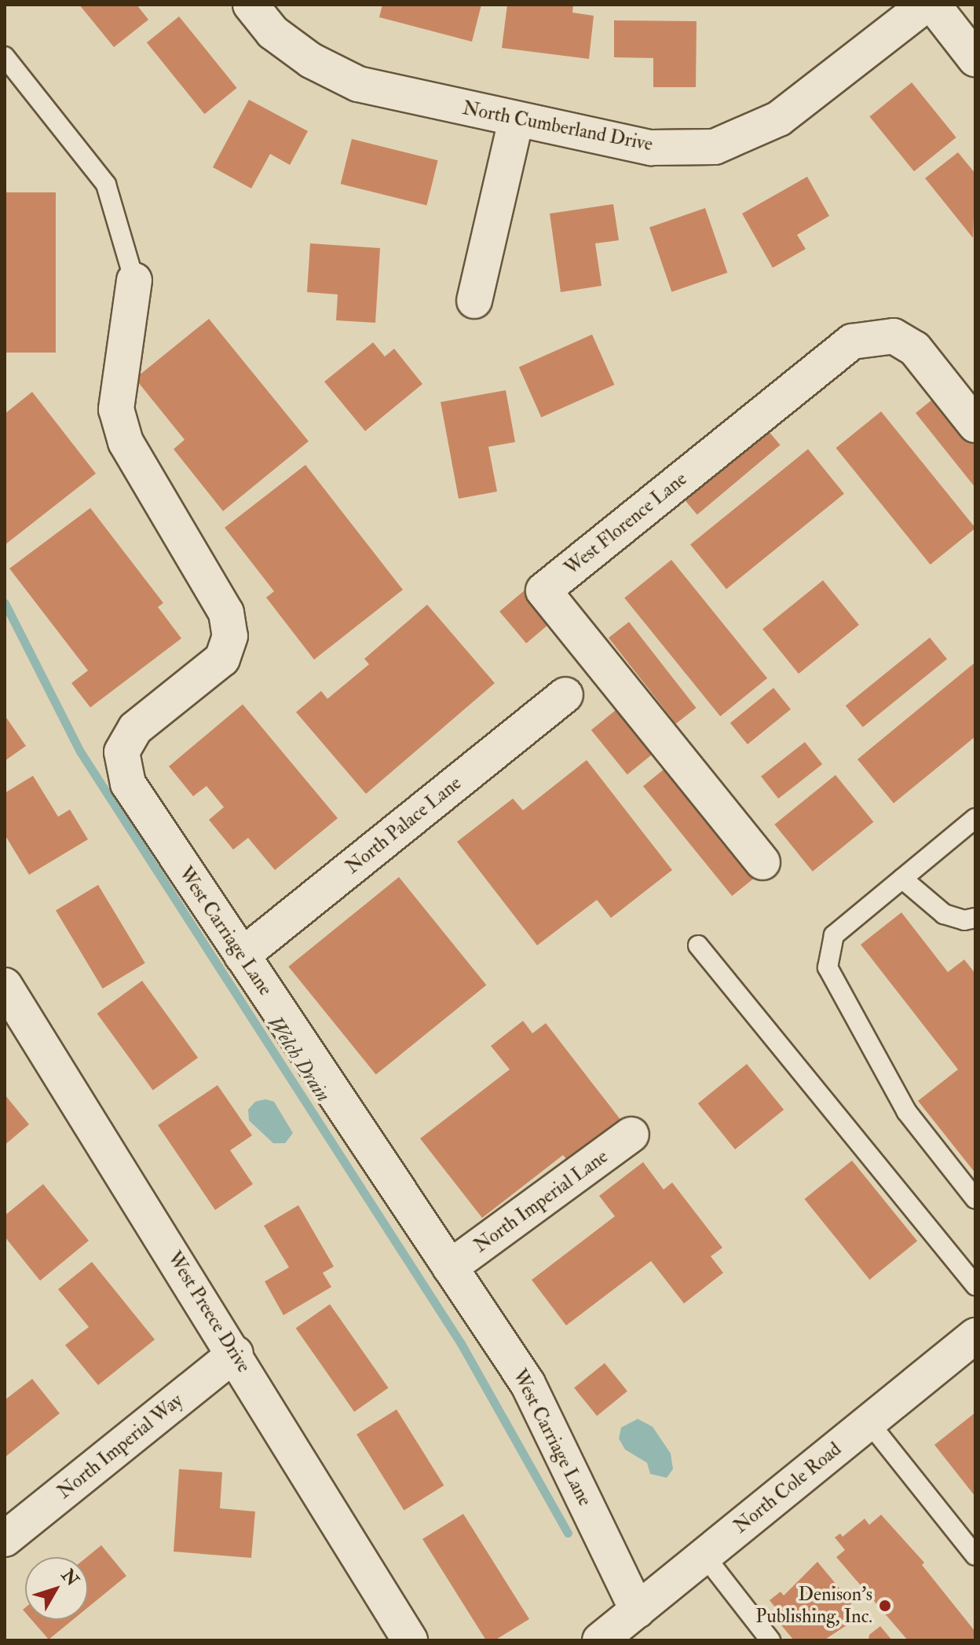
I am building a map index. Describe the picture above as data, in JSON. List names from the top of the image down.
{
  "streets": {
    "street": [
      "North Cumberland Drive",
      "West Florence Lane",
      "North Palace Lane",
      "West Carriage Lane",
      "North Imperial Lane",
      "West Preece Drive",
      "North Imperial Way",
      "North Cole Road"
    ]
  },
  "crossings": [
    ["North Palace Lane", "West Carriage Lane"],
    ["West Carriage Lane", "North Imperial Lane"],
    ["West Carriage Lane", "North Cole Road"],
    ["West Preece Drive", "North Imperial Way"]
  ],
  "water": ["Welch Drain"],
  "places": ["Denison's Publishing, Inc."],
  "north": "top right"
}
